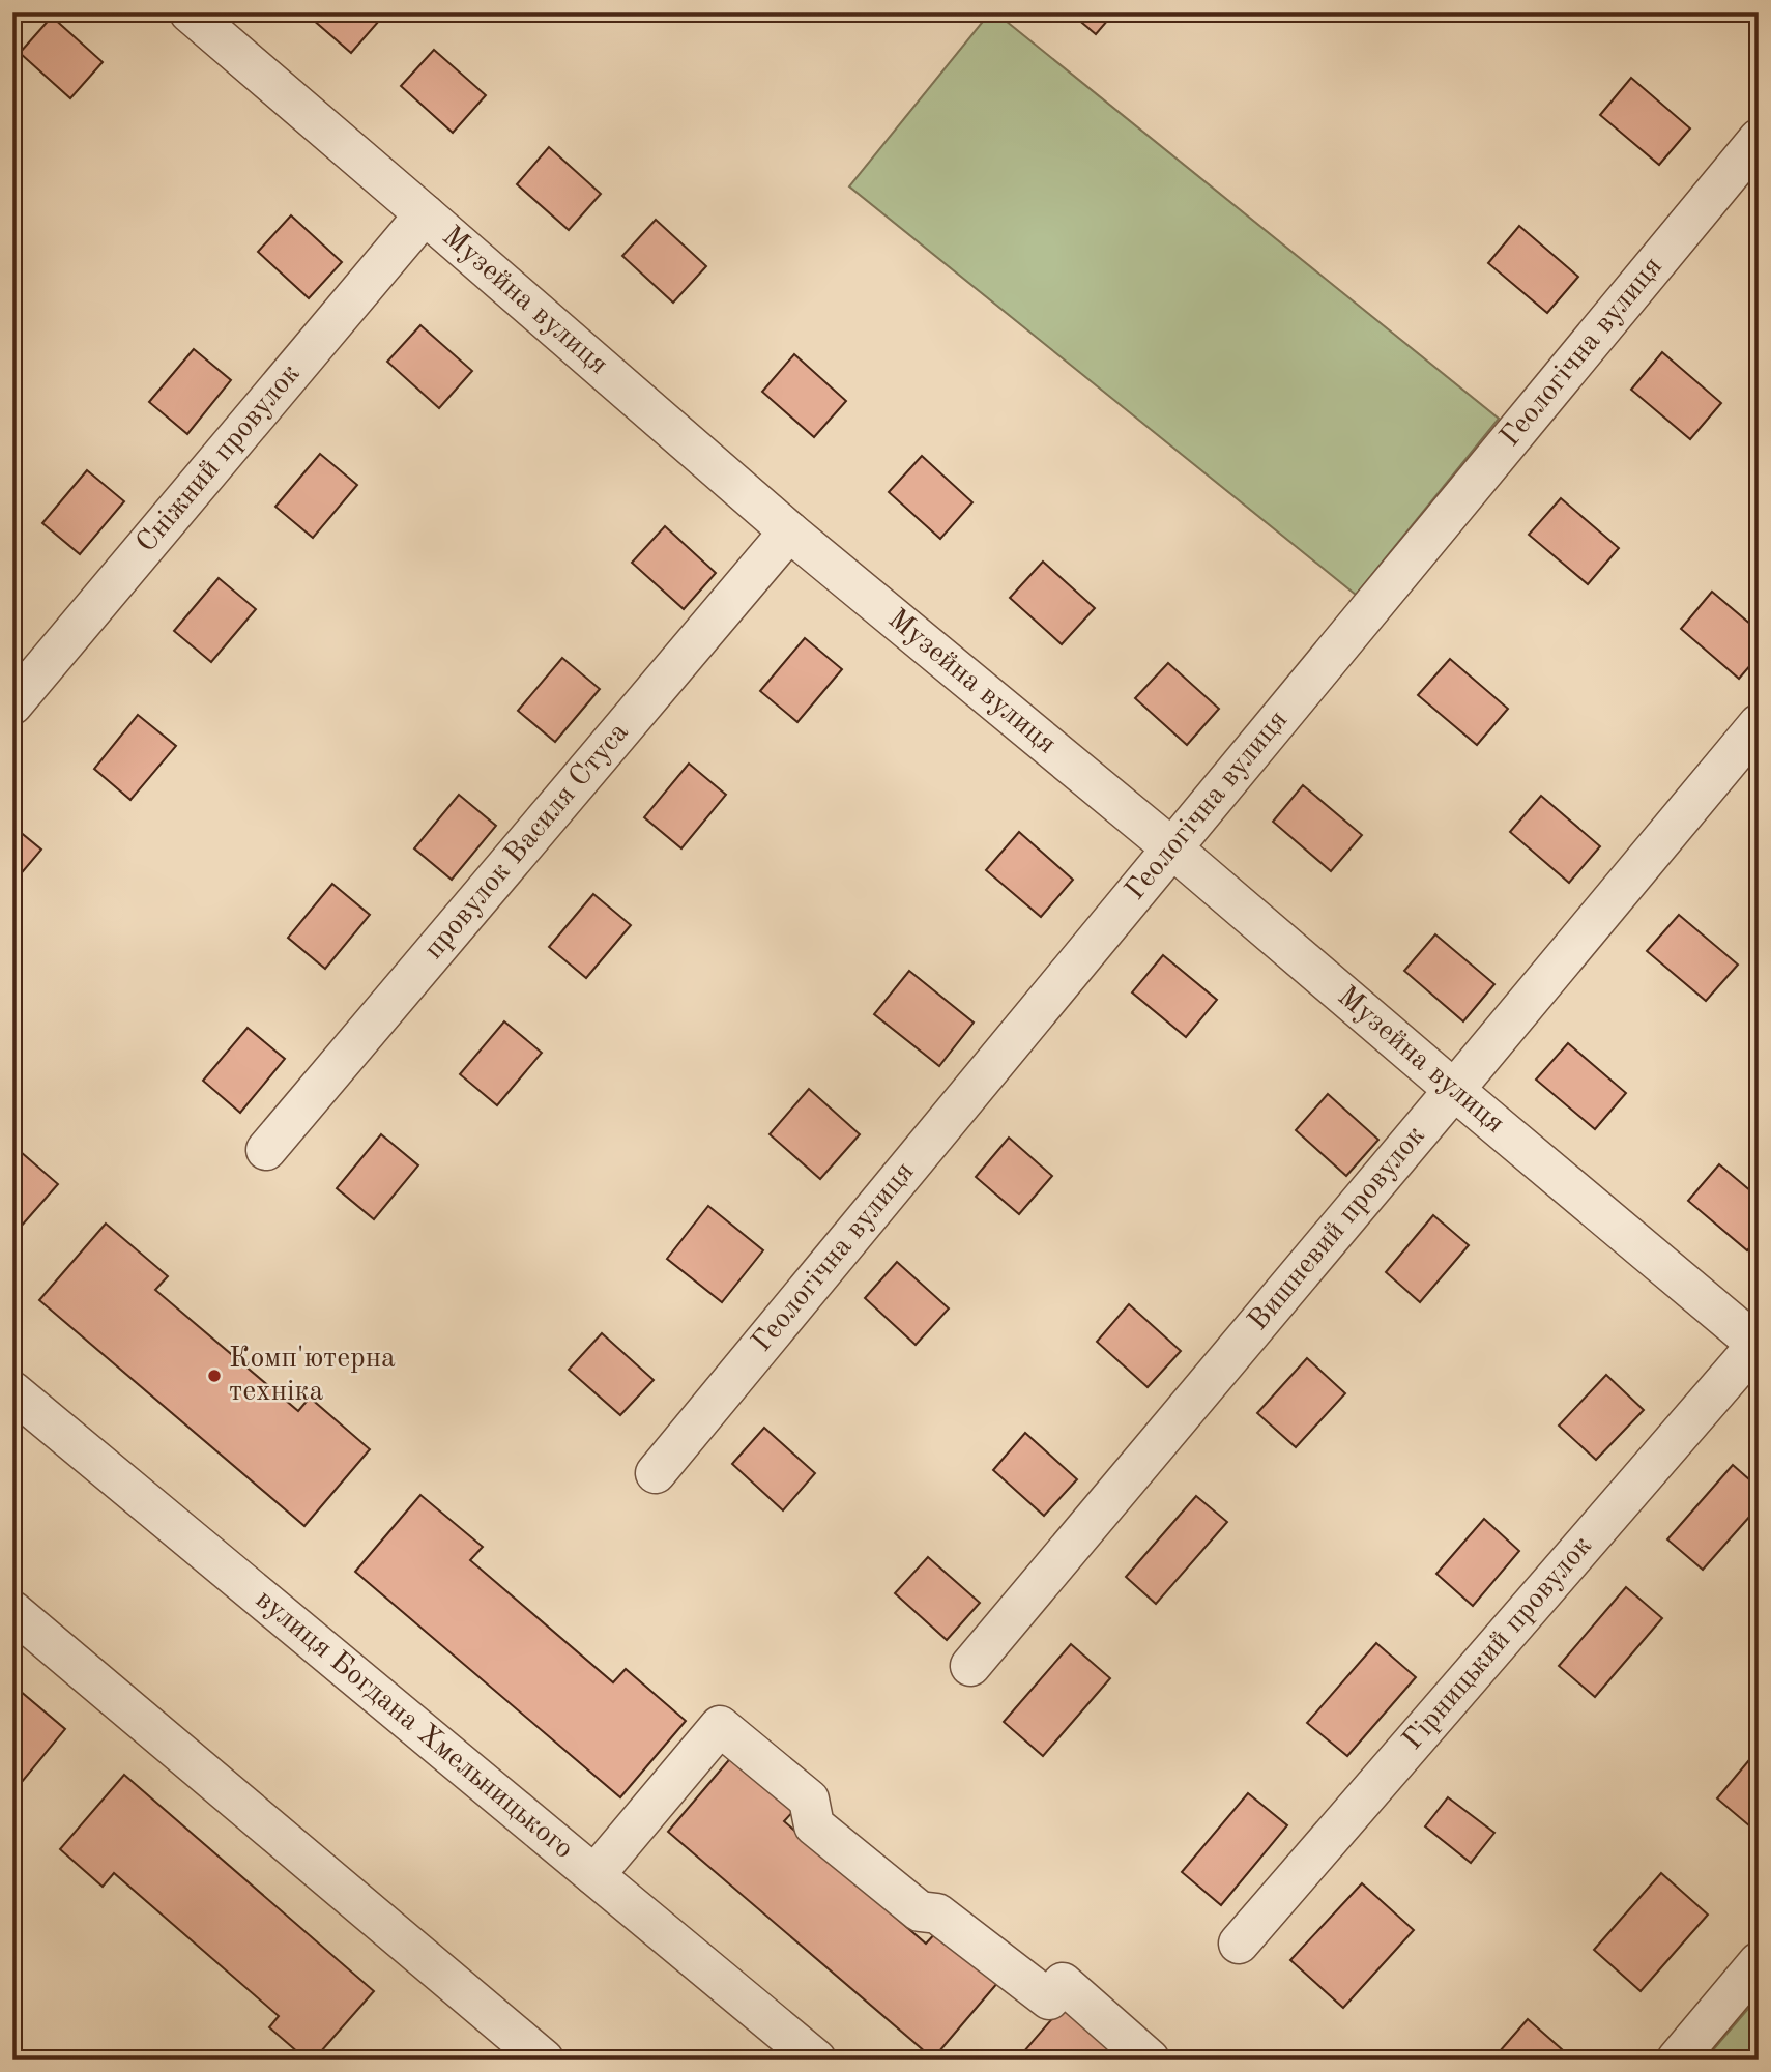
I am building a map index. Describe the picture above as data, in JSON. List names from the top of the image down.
{
  "streets": {
    "street": [
      "Музейна вулиця",
      "Геологічна вулиця",
      "Сніжний провулок",
      "провулок Василя Стуса",
      "Вишневий провулок",
      "Гірницький провулок",
      "вулиця Богдана Хмельницького"
    ]
  },
  "crossings": [
    ["Музейна вулиця", "Геологічна вулиця"],
    ["Музейна вулиця", "Сніжний провулок"],
    ["Музейна вулиця", "провулок Василя Стуса"],
    ["Музейна вулиця", "Вишневий провулок"],
    ["Музейна вулиця", "Гірницький провулок"]
  ],
  "places": ["Комп'ютерна техніка"]
}
